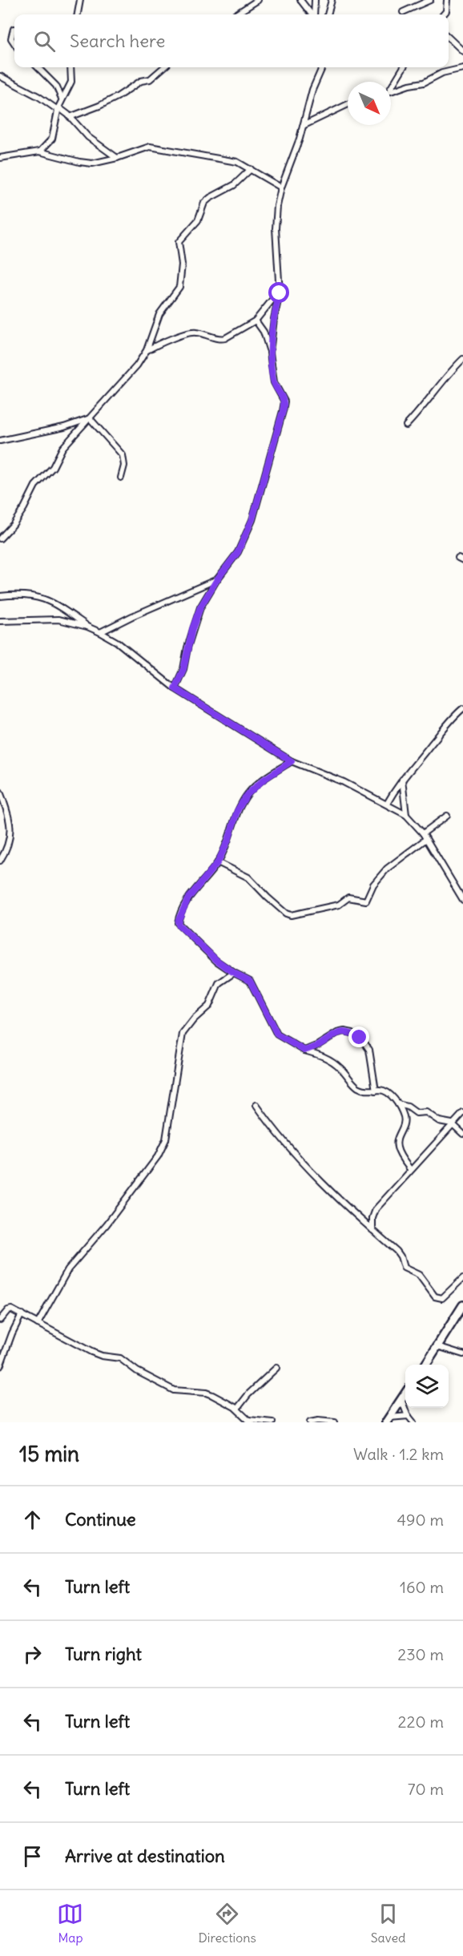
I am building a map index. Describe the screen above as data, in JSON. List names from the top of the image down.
{
  "north": "bottom right",
  "page": {
    "search": "Search here",
    "heading": ["15 min", "Walk · 1.2 km"],
    "list": [
      ["Continue", "490 m"],
      ["Turn left", "160 m"],
      ["Turn right", "230 m"],
      ["Turn left", "220 m"],
      ["Turn left", "70 m"],
      "Arrive at destination"
    ],
    "nav": ["Map", "Directions", "Saved"]
  }
}
